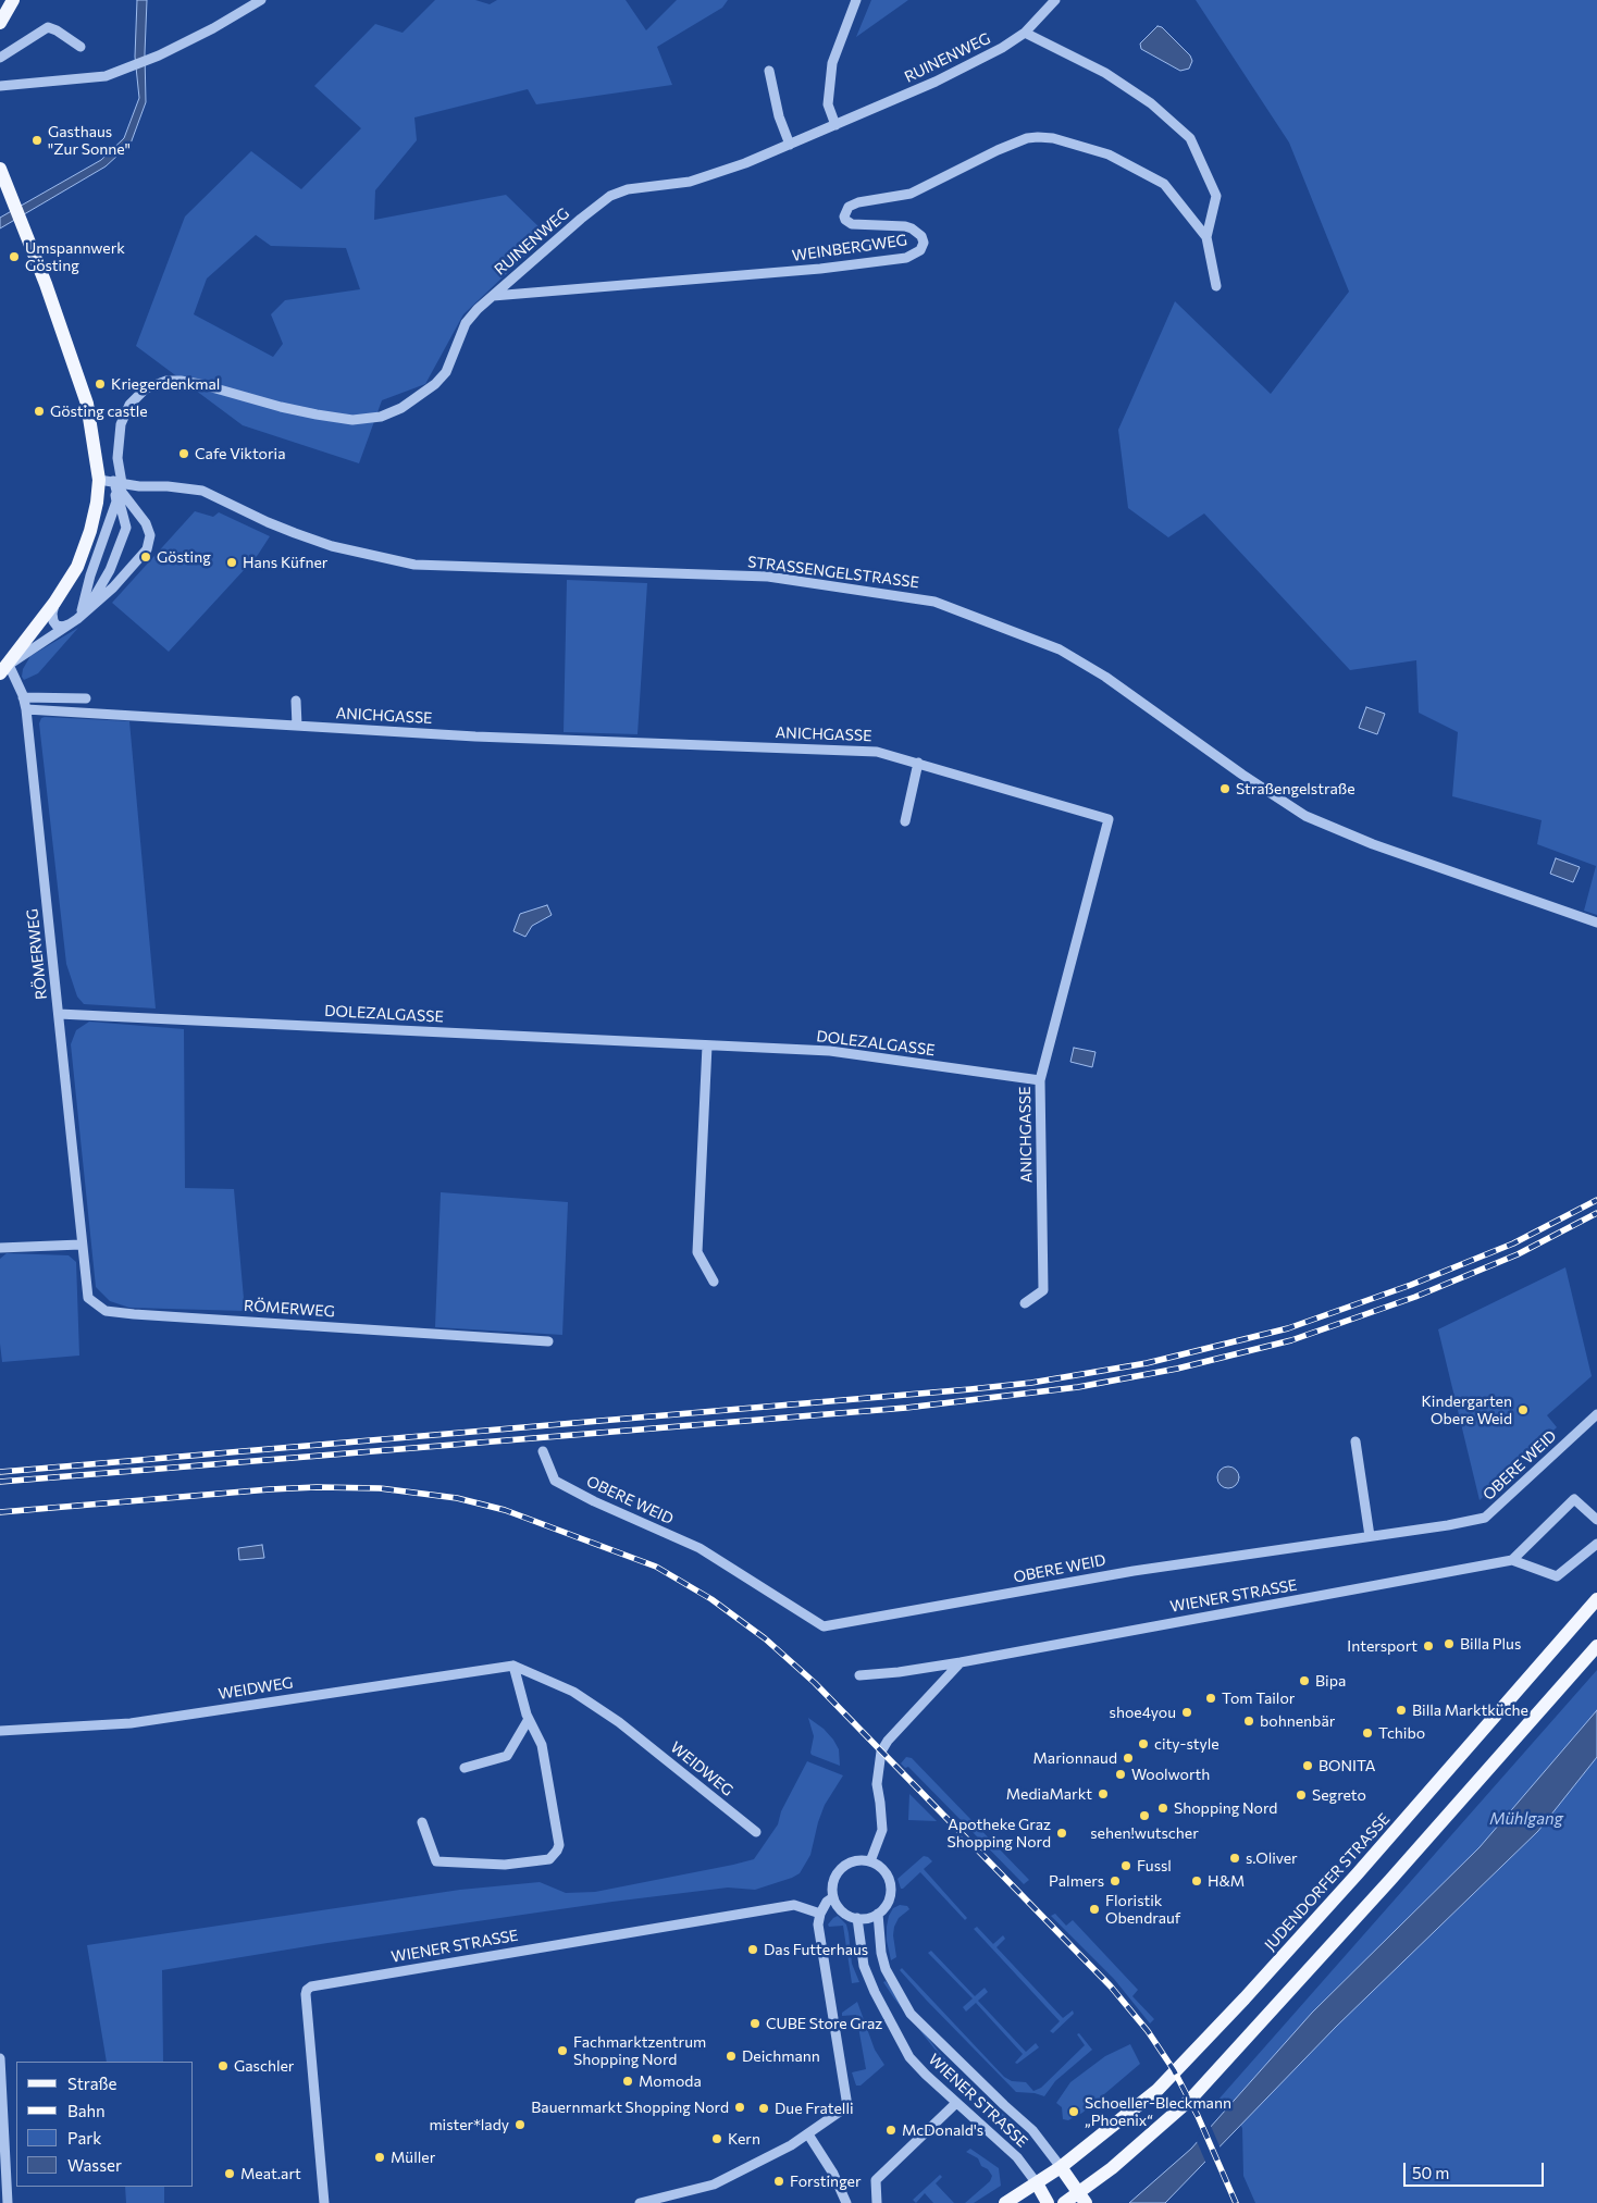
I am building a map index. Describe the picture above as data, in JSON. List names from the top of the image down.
{
  "streets": {
    "main road": ["JUDENDORFER STRASSE"],
    "street": [
      "RUINENWEG",
      "WEINBERGWEG",
      "STRASSENGELSTRASSE",
      "ANICHGASSE",
      "RÖMERWEG",
      "DOLEZALGASSE",
      "OBERE WEID",
      "WIENER STRASSE",
      "WEIDWEG"
    ]
  },
  "crossings": [
    ["RUINENWEG", "WEINBERGWEG"],
    ["RUINENWEG", "STRASSENGELSTRASSE"],
    ["ANICHGASSE", "RÖMERWEG"],
    ["ANICHGASSE", "DOLEZALGASSE"],
    ["RÖMERWEG", "DOLEZALGASSE"],
    ["WIENER STRASSE", "JUDENDORFER STRASSE"]
  ],
  "water": ["Mühlgang"],
  "places": [
    "Gasthaus \"Zur Sonne\"",
    "Umspannwerk Gösting",
    "Kriegerdenkmal",
    "Gösting castle",
    "Cafe Viktoria",
    "Gösting",
    "Hans Küfner",
    "Straßengelstraße",
    "Kindergarten Obere Weid",
    "Billa Plus",
    "Intersport",
    "Bipa",
    "Tom Tailor",
    "Billa Marktküche",
    "shoe4you",
    "bohnenbär",
    "Tchibo",
    "city-style",
    "Marionnaud",
    "BONITA",
    "Woolworth",
    "MediaMarkt",
    "Segreto",
    "Shopping Nord",
    "sehen!wutscher",
    "Apotheke Graz Shopping Nord",
    "s.Oliver",
    "Fussl",
    "Palmers",
    "H&M",
    "Floristik Obendrauf",
    "Das Futterhaus",
    "CUBE Store Graz",
    "Fachmarktzentrum Shopping Nord",
    "Deichmann",
    "Gaschler",
    "Momoda",
    "Bauernmarkt Shopping Nord",
    "Due Fratelli",
    "Schoeller-Bleckmann „Phoenix“",
    "mister*lady",
    "McDonald's",
    "Kern",
    "Müller",
    "Meat.art",
    "Forstinger"
  ],
  "legend": [
    "Straße",
    "Bahn",
    "Park",
    "Wasser"
  ],
  "scale_bar": "50 m"
}
